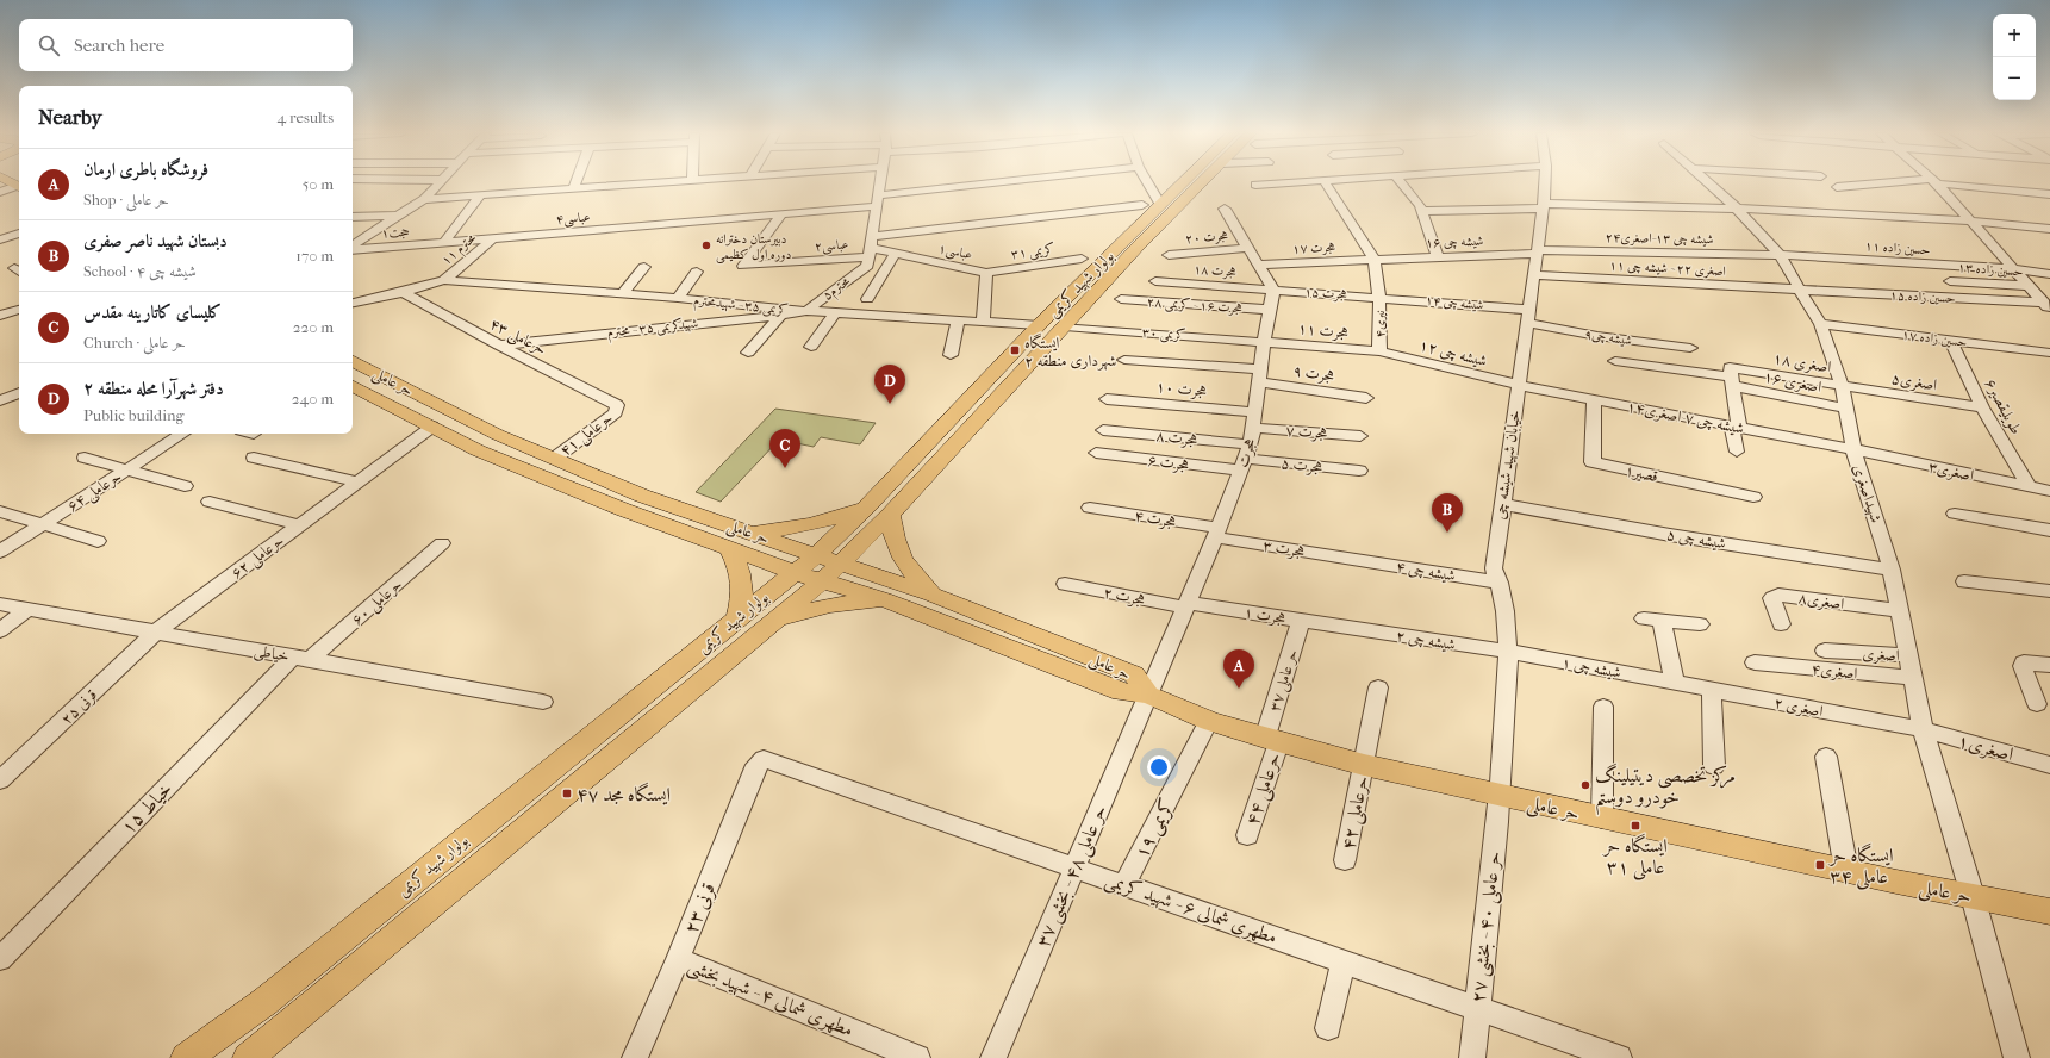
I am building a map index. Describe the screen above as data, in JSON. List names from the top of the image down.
{
  "streets": {
    "main road": ["بولوار شهید کریمی", "حر عاملی"],
    "street": [
      "عباسی۴",
      "حجت۱",
      "هجرت ۲۰",
      "شیشه چی ۱۳-اصغری۲۴",
      "شیشه چی ۱۶",
      "عباسی۲",
      "هجرت ۱۷",
      "حسین زاده ۱۱",
      "محترم ۱۱",
      "عباسی۱",
      "کریمی ۳۱",
      "اصغری ۲۲ - شیشه چی ۱۱",
      "حسین زاده ۱۳",
      "هجرت ۱۸",
      "محترم۵",
      "هجرت ۱۵",
      "حسین زاده ۱۵",
      "شیشه چی ۱۴",
      "کریمی ۳۵ - شهیدمحترم",
      "هجرت ۱۶ - کریمی ۲۸",
      "نیری۴",
      "شهیدکریمی ۳۵ - محترم",
      "هجرت ۱۱",
      "کریمی ۳۰",
      "حرعاملی ۴۳",
      "شیشه چی۹",
      "حسین زاده ۱۷",
      "شیشه چی ۱۲",
      "اصغری ۱۸",
      "هجرت ۹",
      "اصغری ۱۶",
      "اصغری۵",
      "هجرت ۱۰",
      "طویلیقصیر۶",
      "شیشه چی ۷-اصغری۱۴",
      "هجرت ۷",
      "حرعاملی ۴۱",
      "هجرت ۸",
      "هجرت",
      "هجرت ۶",
      "هجرت ۵",
      "خیابان شهید شیشه چی",
      "اصغری۳",
      "قصیر۱",
      "حرعاملی ۶۴",
      "شهیداصغری",
      "هجرت ۴",
      "شیشه چی ۵",
      "هجرت ۳",
      "حرعاملی ۶۲",
      "شیشه چی ۴",
      "هجرت ۲",
      "اصغری۸",
      "حرعاملی ۶۰",
      "هجرت ۱",
      "شیشه چی ۲",
      "خیاطی",
      "اصغری",
      "شیشه چی ۱",
      "اصغری۴",
      "حر عاملی ۳۷",
      "قرنی ۲۵",
      "اصغری ۲",
      "اصغری۱",
      "حرعاملی ۴۴",
      "خیاط ۱۵",
      "حرعاملی ۴۲",
      "کریمی ۱۹",
      "حر عاملی ۴۸ - بخشی ۳۷",
      "قرنی ۲۳",
      "مطهری شمالی ۶ - شهید کریمی",
      "حر عاملی ۴۰ - بخشی ۲۷",
      "مطهری شمالی ۴ - شهید بخشی"
    ]
  },
  "crossings": [
    ["عباسی۴", "حجت۱"],
    ["عباسی۴", "عباسی۲"],
    ["عباسی۴", "محترم ۱۱"],
    ["شیشه چی ۱۳-اصغری۲۴", "شیشه چی ۱۶"],
    ["شیشه چی ۱۳-اصغری۲۴", "حسین زاده ۱۱"],
    ["شیشه چی ۱۳-اصغری۲۴", "خیابان شهید شیشه چی"],
    ["شیشه چی ۱۳-اصغری۲۴", "شهیداصغری"],
    ["شیشه چی ۱۶", "هجرت ۱۷"],
    ["شیشه چی ۱۶", "نیری۴"],
    ["شیشه چی ۱۶", "خیابان شهید شیشه چی"],
    ["عباسی۲", "عباسی۱"],
    ["عباسی۲", "محترم۵"],
    ["هجرت ۱۷", "نیری۴"],
    ["حسین زاده ۱۱", "شهیداصغری"],
    ["محترم ۱۱", "کریمی ۳۵ - شهیدمحترم"],
    ["عباسی۱", "کریمی ۳۱"],
    ["عباسی۱", "محترم۵"],
    ["عباسی۱", "کریمی ۳۵ - شهیدمحترم"],
    ["اصغری ۲۲ - شیشه چی ۱۱", "حسین زاده ۱۵"],
    ["اصغری ۲۲ - شیشه چی ۱۱", "خیابان شهید شیشه چی"],
    ["اصغری ۲۲ - شیشه چی ۱۱", "شهیداصغری"],
    ["هجرت ۱۸", "هجرت ۱۵"],
    ["هجرت ۱۸", "هجرت"],
    ["بولوار شهید کریمی", "کریمی ۳۵ - شهیدمحترم"],
    ["بولوار شهید کریمی", "کریمی ۳۰"],
    ["بولوار شهید کریمی", "حر عاملی"],
    ["محترم۵", "کریمی ۳۵ - شهیدمحترم"],
    ["محترم۵", "شهیدکریمی ۳۵ - محترم"],
    ["هجرت ۱۵", "شیشه چی ۱۴"],
    ["هجرت ۱۵", "نیری۴"],
    ["هجرت ۱۵", "هجرت"],
    ["حسین زاده ۱۵", "شهیداصغری"],
    ["شیشه چی ۱۴", "نیری۴"],
    ["شیشه چی ۱۴", "شیشه چی۹"],
    ["شیشه چی ۱۴", "خیابان شهید شیشه چی"],
    ["کریمی ۳۵ - شهیدمحترم", "شهیدکریمی ۳۵ - محترم"],
    ["هجرت ۱۶ - کریمی ۲۸", "هجرت"],
    ["نیری۴", "هجرت ۱۱"],
    ["نیری۴", "شیشه چی ۱۲"],
    ["شهیدکریمی ۳۵ - محترم", "حرعاملی ۴۳"],
    ["هجرت ۱۱", "کریمی ۳۰"],
    ["هجرت ۱۱", "شیشه چی ۱۲"],
    ["هجرت ۱۱", "هجرت"],
    ["کریمی ۳۰", "هجرت"],
    ["حرعاملی ۴۳", "حرعاملی ۴۱"],
    ["شیشه چی۹", "خیابان شهید شیشه چی"],
    ["حسین زاده ۱۷", "طویلیقصیر۶"],
    ["حسین زاده ۱۷", "شهیداصغری"],
    ["شیشه چی ۱۲", "شیشه چی ۷-اصغری۱۴"],
    ["شیشه چی ۱۲", "خیابان شهید شیشه چی"],
    ["اصغری ۱۸", "اصغری ۱۶"],
    ["اصغری ۱۸", "اصغری۵"],
    ["اصغری ۱۸", "شهیداصغری"],
    ["هجرت ۹", "هجرت"],
    ["حر عاملی", "حرعاملی ۴۱"],
    ["حر عاملی", "هجرت"],
    ["حر عاملی", "خیابان شهید شیشه چی"],
    ["حر عاملی", "شهیداصغری"],
    ["حر عاملی", "حرعاملی ۶۲"],
    ["حر عاملی", "حر عاملی ۳۷"],
    ["حر عاملی", "حرعاملی ۴۴"],
    ["حر عاملی", "حرعاملی ۴۲"],
    ["حر عاملی", "کریمی ۱۹"],
    ["حر عاملی", "حر عاملی ۴۸ - بخشی ۳۷"],
    ["حر عاملی", "حر عاملی ۴۰ - بخشی ۲۷"],
    ["اصغری ۱۶", "شهیداصغری"],
    ["اصغری۵", "طویلیقصیر۶"],
    ["اصغری۵", "شهیداصغری"],
    ["هجرت ۱۰", "هجرت ۷"],
    ["هجرت ۱۰", "هجرت"],
    ["طویلیقصیر۶", "اصغری۳"],
    ["شیشه چی ۷-اصغری۱۴", "خیابان شهید شیشه چی"],
    ["شیشه چی ۷-اصغری۱۴", "اصغری۳"],
    ["شیشه چی ۷-اصغری۱۴", "قصیر۱"],
    ["شیشه چی ۷-اصغری۱۴", "شهیداصغری"],
    ["هجرت ۷", "هجرت"],
    ["هجرت ۸", "هجرت"],
    ["هجرت ۸", "هجرت ۶"],
    ["هجرت ۸", "هجرت ۵"],
    ["هجرت", "هجرت ۶"],
    ["هجرت", "هجرت ۵"],
    ["هجرت", "هجرت ۴"],
    ["هجرت", "هجرت ۳"],
    ["هجرت", "هجرت ۲"],
    ["هجرت", "هجرت ۱"],
    ["هجرت", "حر عاملی ۴۸ - بخشی ۳۷"],
    ["هجرت ۶", "هجرت ۵"],
    ["خیابان شهید شیشه چی", "شیشه چی ۵"],
    ["خیابان شهید شیشه چی", "شیشه چی ۴"],
    ["خیابان شهید شیشه چی", "شیشه چی ۲"],
    ["خیابان شهید شیشه چی", "شیشه چی ۱"],
    ["خیابان شهید شیشه چی", "حر عاملی ۴۰ - بخشی ۲۷"],
    ["اصغری۳", "شهیداصغری"],
    ["شهیداصغری", "شیشه چی ۵"],
    ["شهیداصغری", "اصغری۸"],
    ["شهیداصغری", "اصغری"],
    ["شهیداصغری", "اصغری۴"],
    ["شهیداصغری", "اصغری ۲"],
    ["شهیداصغری", "اصغری۱"],
    ["هجرت ۴", "هجرت ۳"],
    ["هجرت ۳", "شیشه چی ۴"],
    ["حرعاملی ۶۲", "خیاطی"],
    ["حرعاملی ۶۲", "قرنی ۲۵"],
    ["هجرت ۲", "هجرت ۱"],
    ["حرعاملی ۶۰", "خیاطی"],
    ["حرعاملی ۶۰", "خیاط ۱۵"],
    ["هجرت ۱", "شیشه چی ۲"],
    ["هجرت ۱", "حر عاملی ۳۷"],
    ["شیشه چی ۲", "شیشه چی ۱"],
    ["خیاطی", "قرنی ۲۵"],
    ["خیاطی", "خیاط ۱۵"],
    ["شیشه چی ۱", "اصغری ۲"],
    ["حر عاملی ۳۷", "حرعاملی ۴۴"],
    ["اصغری ۲", "اصغری۱"],
    ["کریمی ۱۹", "مطهری شمالی ۶ - شهید کریمی"],
    ["حر عاملی ۴۸ - بخشی ۳۷", "مطهری شمالی ۶ - شهید کریمی"],
    ["قرنی ۲۳", "مطهری شمالی ۶ - شهید کریمی"],
    ["قرنی ۲۳", "مطهری شمالی ۴ - شهید بخشی"],
    ["مطهری شمالی ۶ - شهید کریمی", "حر عاملی ۴۰ - بخشی ۲۷"]
  ],
  "places": {
    "other": ["دبیرستان دخترانه دوره اول کظیمی", "مرکز تخصصی دیتیلینگ خودرو دوستم"],
    "transit": [
      "ایستگاه شهرداری منطقه ۲",
      "ایستگاه مجد ۴۷",
      "ایستگاه حر عاملی ۳۱",
      "ایستگاه حر عاملی ۳۴"
    ]
  },
  "page": {
    "map_buttons": ["+", "−"],
    "search": "Search here",
    "heading": ["Nearby", "4 results"],
    "list": [
      {
        "mark": "A",
        "name": "فروشگاه باطری ارمان",
        "note": "Shop · حر عاملی",
        "value": "50 m"
      },
      {
        "mark": "B",
        "name": "دبستان شهید ناصر صفری",
        "note": "School · شیشه چی ۴",
        "value": "170 m"
      },
      {
        "mark": "C",
        "name": "کلیسای کاتارینه مقدس",
        "note": "Church · حر عاملی",
        "value": "220 m"
      },
      {
        "mark": "D",
        "name": "دفتر شهرآرا محله منطقه ۲",
        "note": "Public building",
        "value": "240 m"
      }
    ],
    "pins": [
      "D",
      "C",
      "B",
      "A"
    ]
  }
}
